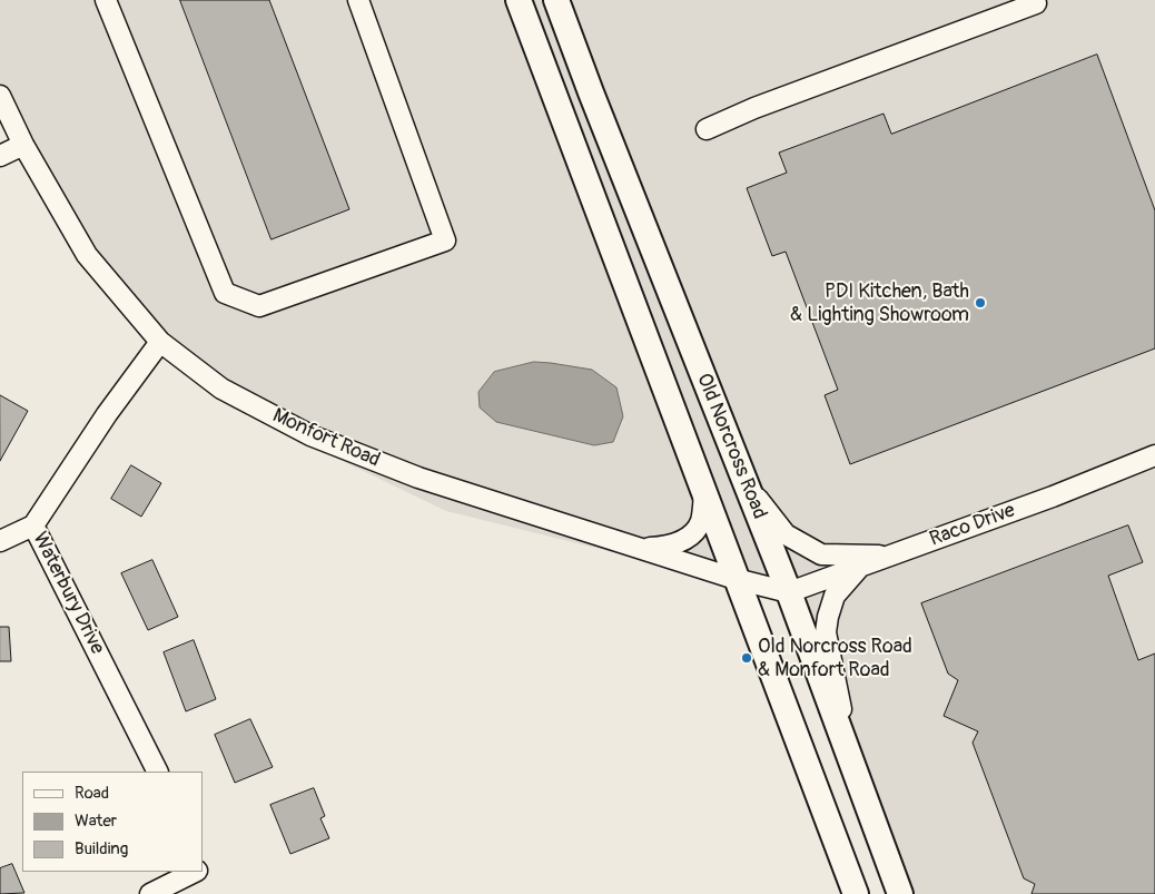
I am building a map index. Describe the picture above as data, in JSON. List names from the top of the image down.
{
  "streets": {
    "main road": ["Old Norcross Road"],
    "street": ["Monfort Road", "Raco Drive", "Waterbury Drive"]
  },
  "crossings": [
    ["Monfort Road", "Old Norcross Road"],
    ["Monfort Road", "Raco Drive"],
    ["Monfort Road", "Waterbury Drive"],
    ["Old Norcross Road", "Raco Drive"]
  ],
  "places": ["PDI Kitchen, Bath & Lighting Showroom", "Old Norcross Road & Monfort Road"],
  "legend": ["Road", "Water", "Building"]
}
